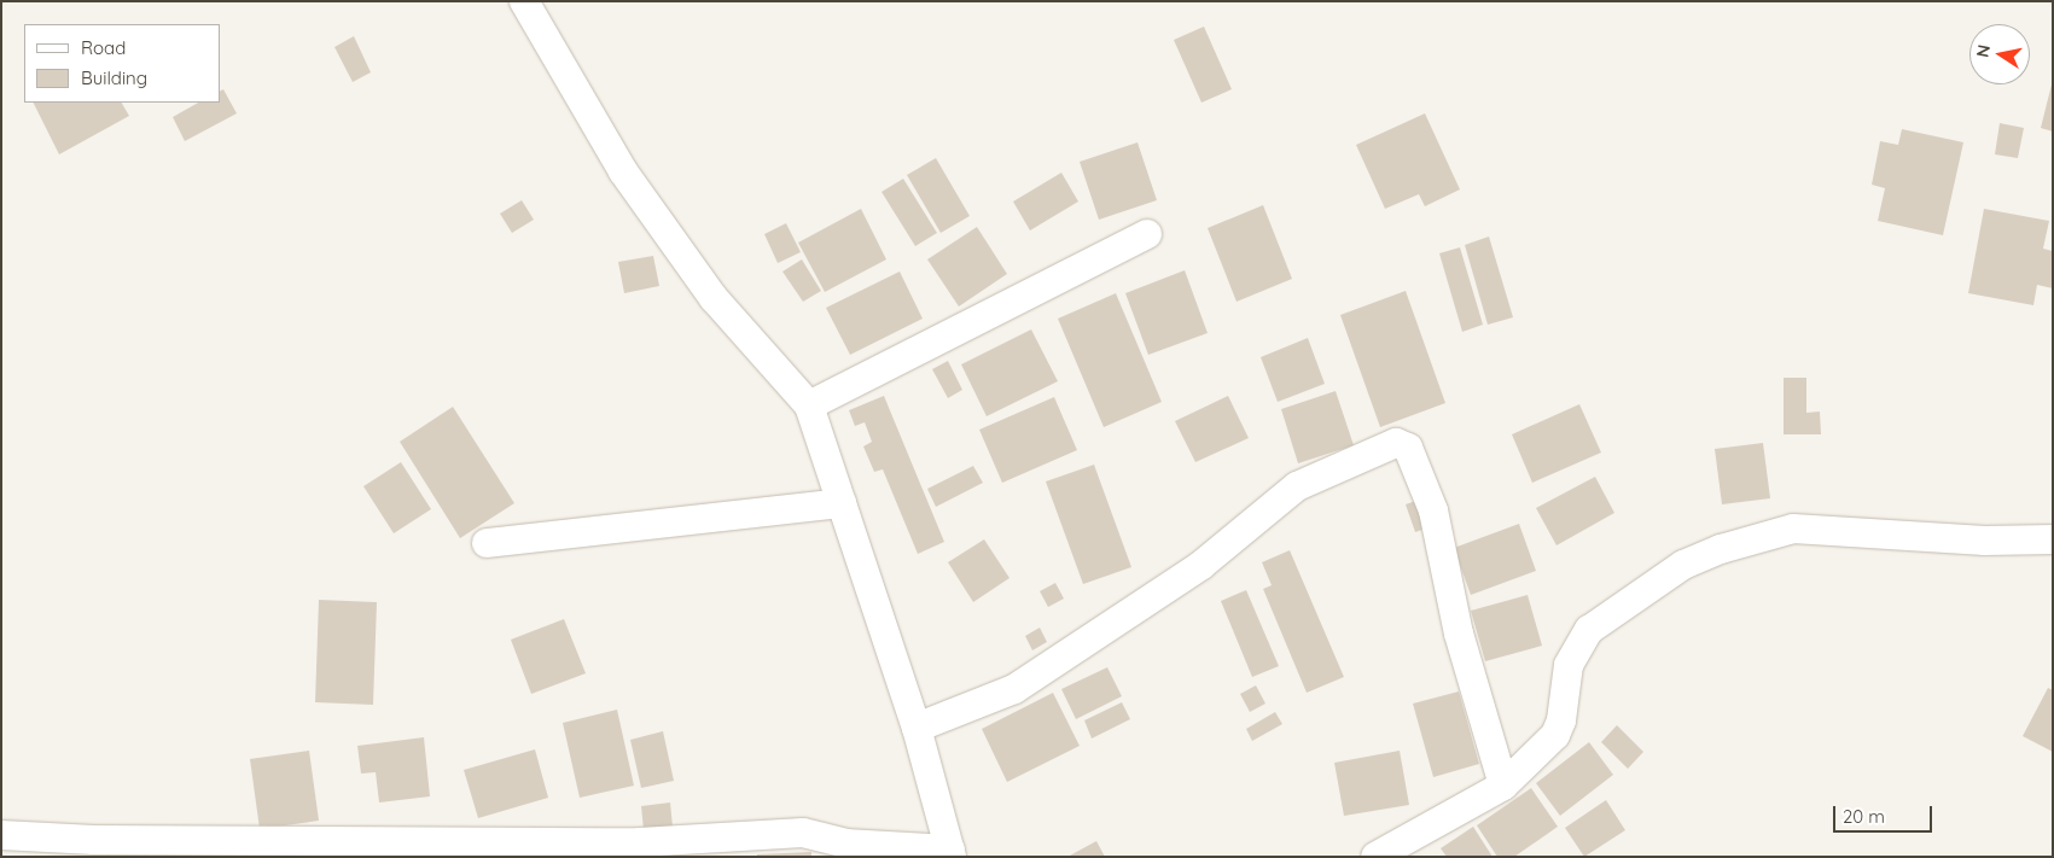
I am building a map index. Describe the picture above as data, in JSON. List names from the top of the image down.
{
  "legend": ["Road", "Building"],
  "scale_bar": "20 m",
  "north": "left"
}
